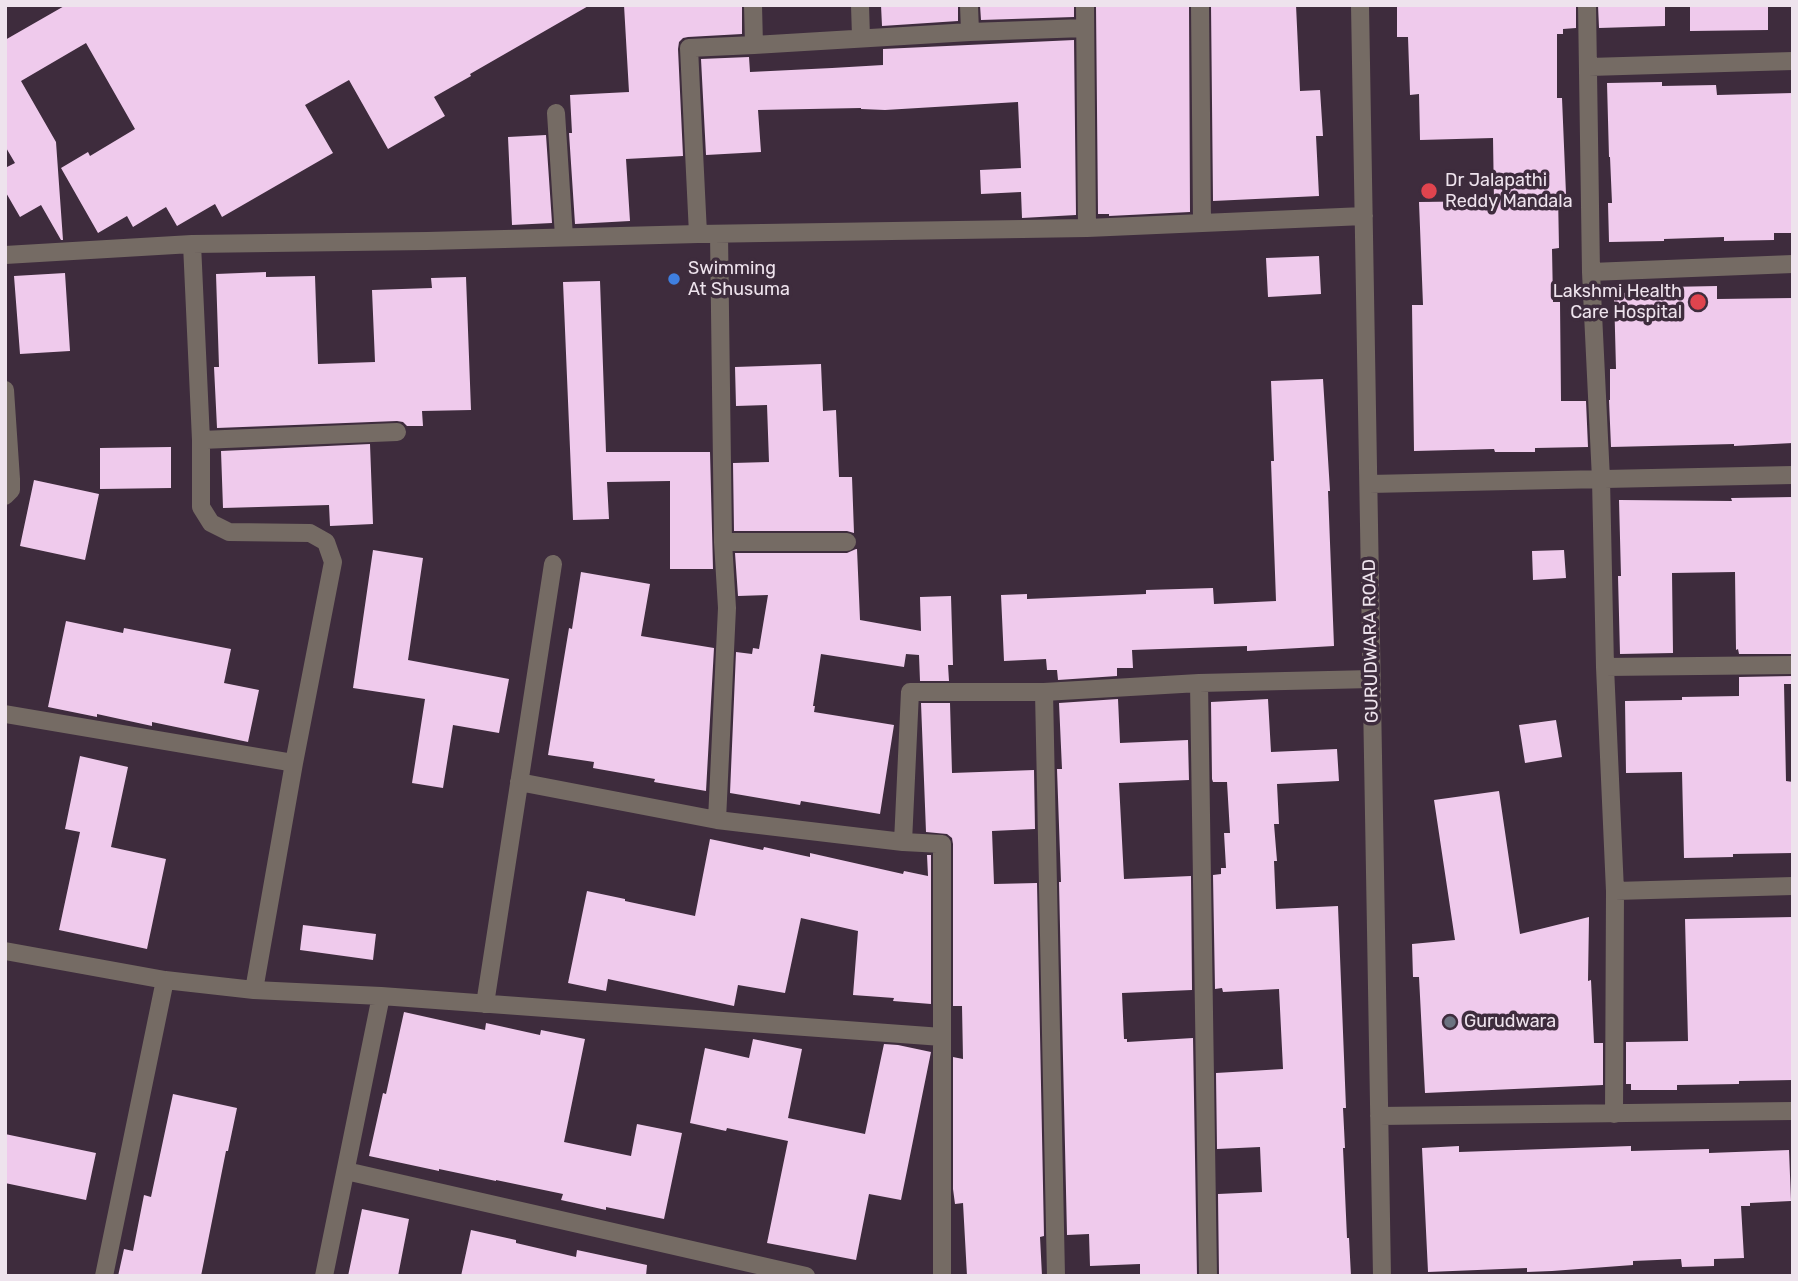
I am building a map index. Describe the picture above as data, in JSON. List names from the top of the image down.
{
  "streets": {
    "street": ["GURUDWARA ROAD"]
  },
  "places": [
    "Dr Jalapathi Reddy Mandala",
    "Swimming At Shusuma",
    "Lakshmi Health Care Hospital",
    "Gurudwara"
  ]
}
